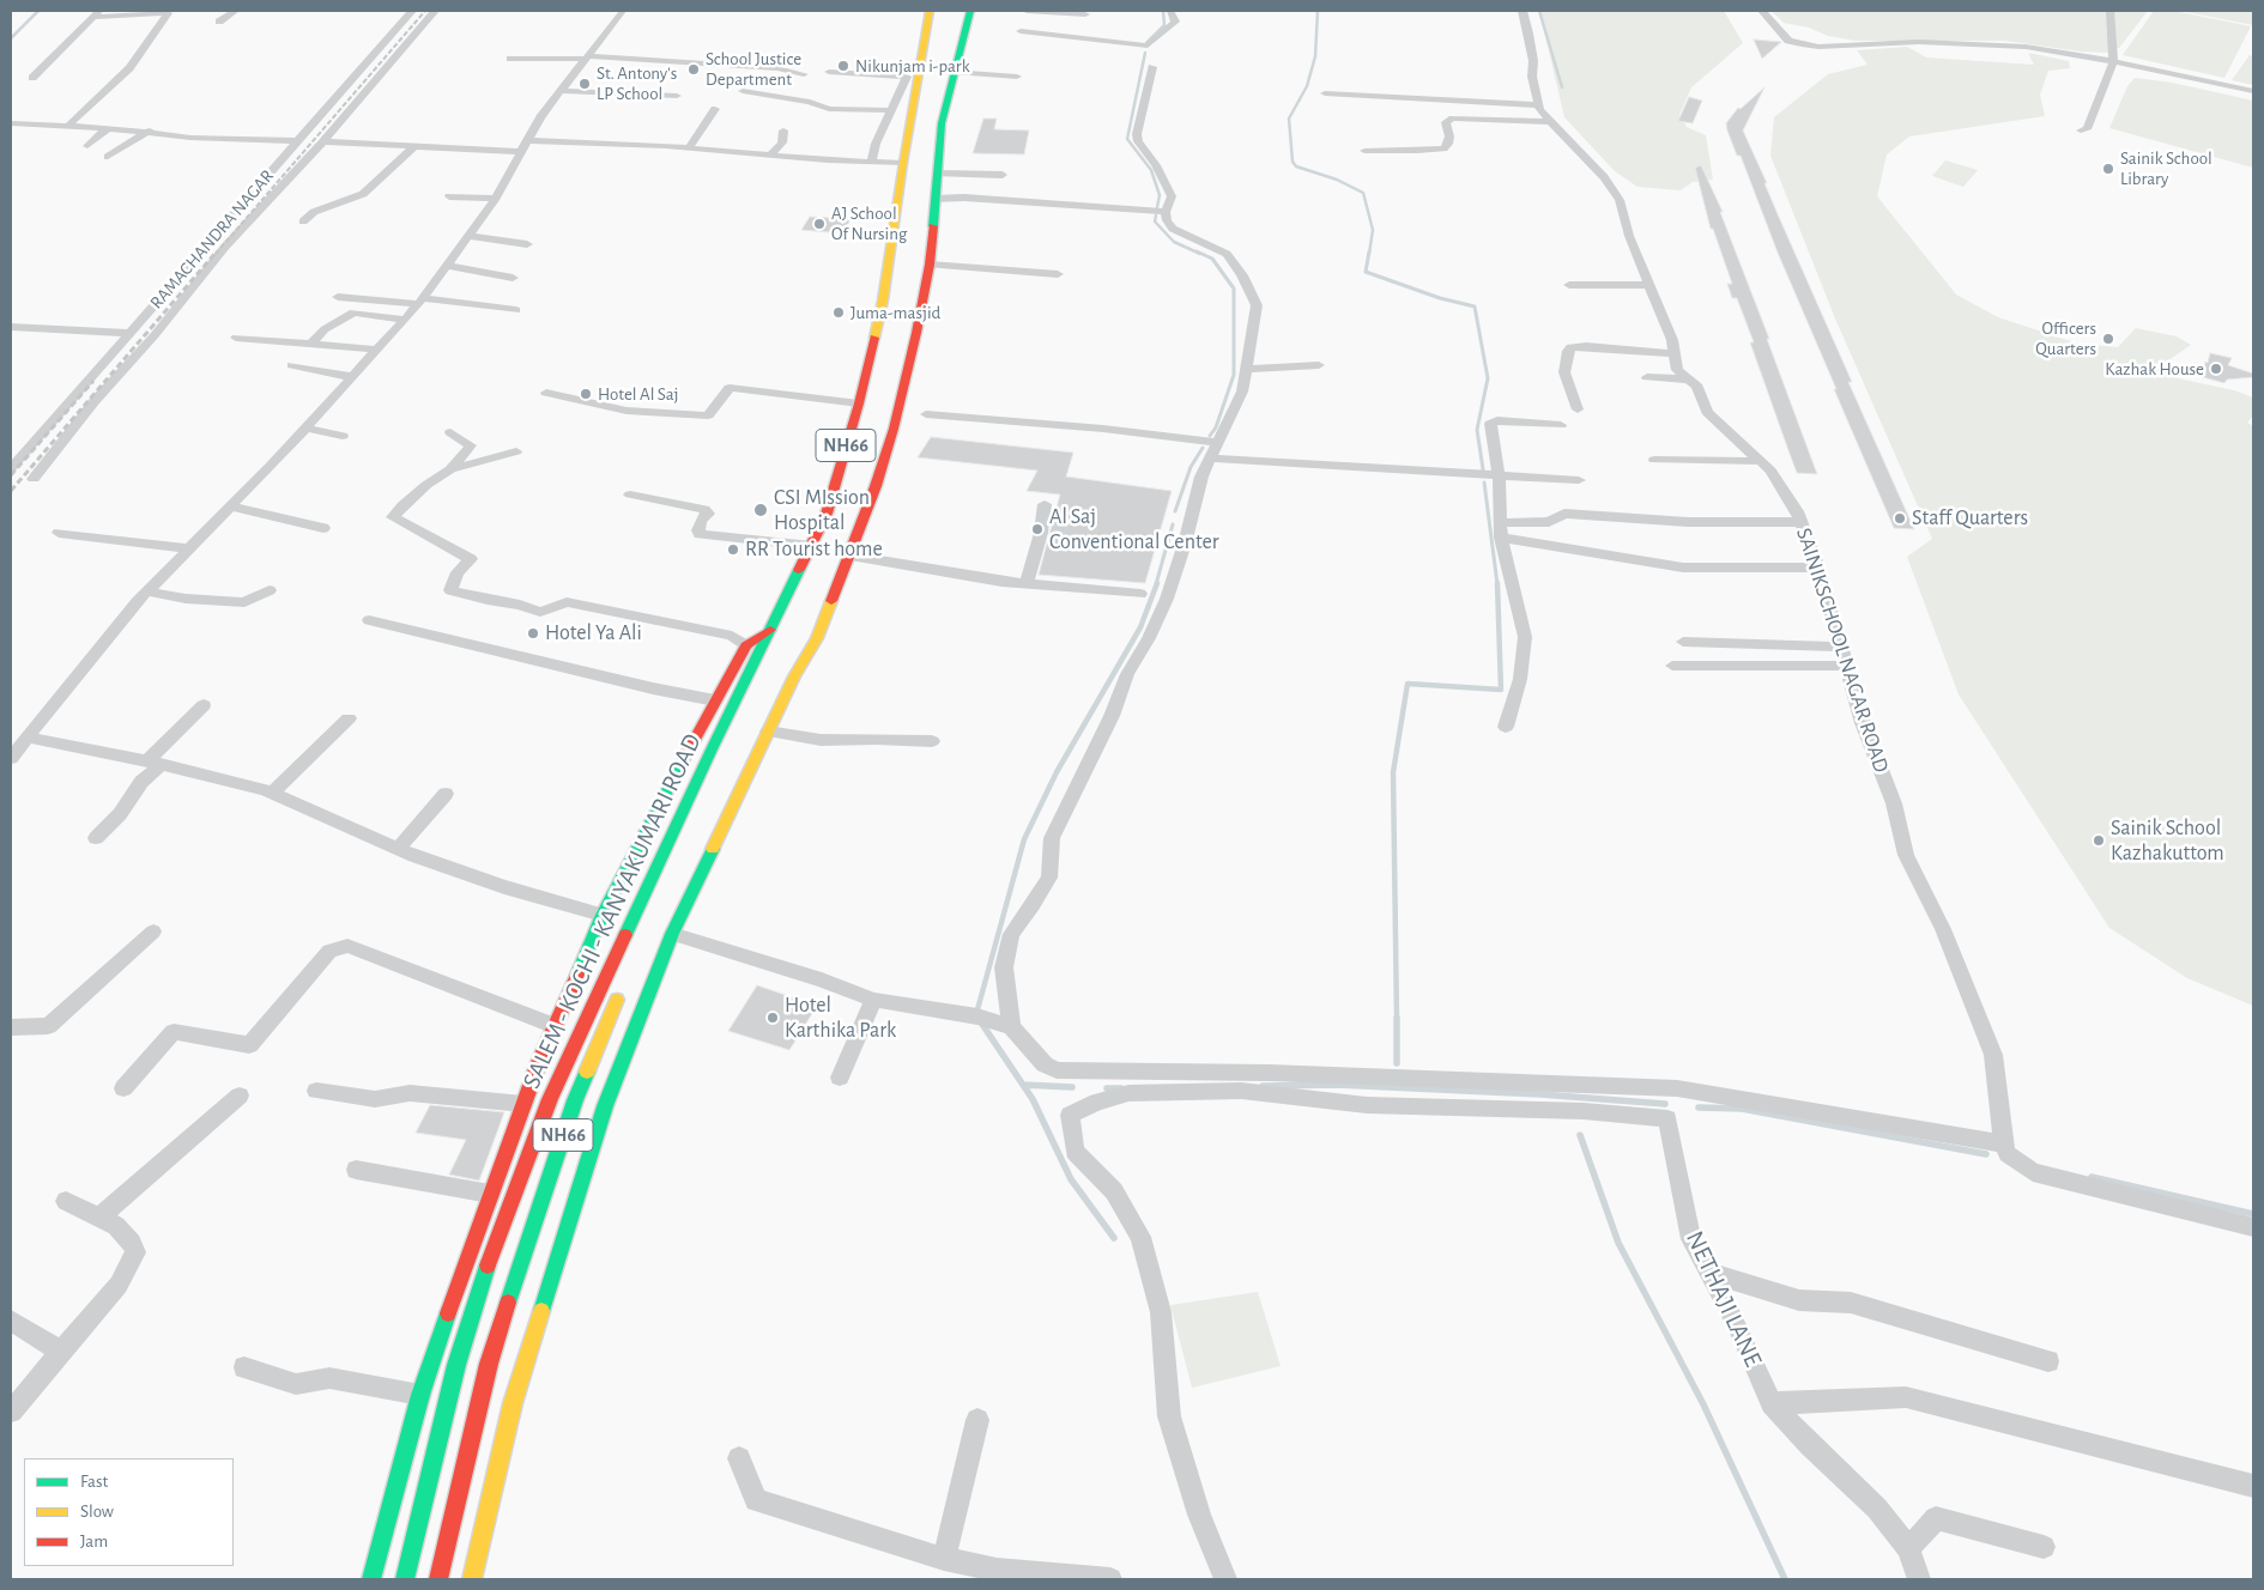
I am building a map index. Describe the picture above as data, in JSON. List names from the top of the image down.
{
  "streets": {
    "main road": ["NH66", "SALEM - KOCHI - KANYAKUMARI ROAD"],
    "street": ["RAMACHANDRA NAGAR", "SAINIKSCHOOL NAGAR ROAD", "NETHAJI LANE"]
  },
  "places": [
    "Nikunjam i-park",
    "School Justice Department",
    "St. Antony's LP School",
    "Sainik School Library",
    "AJ School Of Nursing",
    "Juma-masjid",
    "Officers Quarters",
    "Kazhak House",
    "Hotel Al Saj",
    "CSI MIssion Hospital",
    "Staff Quarters",
    "Al Saj Conventional Center",
    "RR Tourist home",
    "Hotel Ya Ali",
    "Sainik School Kazhakuttom",
    "Hotel Karthika Park"
  ],
  "legend": ["Fast", "Slow", "Jam"]
}
